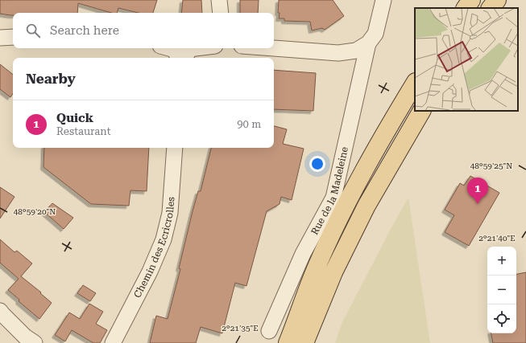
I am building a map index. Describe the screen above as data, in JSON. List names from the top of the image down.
{
  "streets": {
    "street": ["Rue de la Madeleine", "Chemin des Ecricrolles"]
  },
  "page": {
    "search": "Search here",
    "heading": "Nearby",
    "list": [
      {
        "mark": "1",
        "name": "Quick",
        "note": "Restaurant",
        "value": "90 m"
      }
    ],
    "pins": "1",
    "map_buttons": ["+", "−"]
  },
  "coordinates": [
    "48°59'25\"N",
    "48°59'20\"N",
    "2°21'40\"E",
    "2°21'35\"E"
  ]
}
